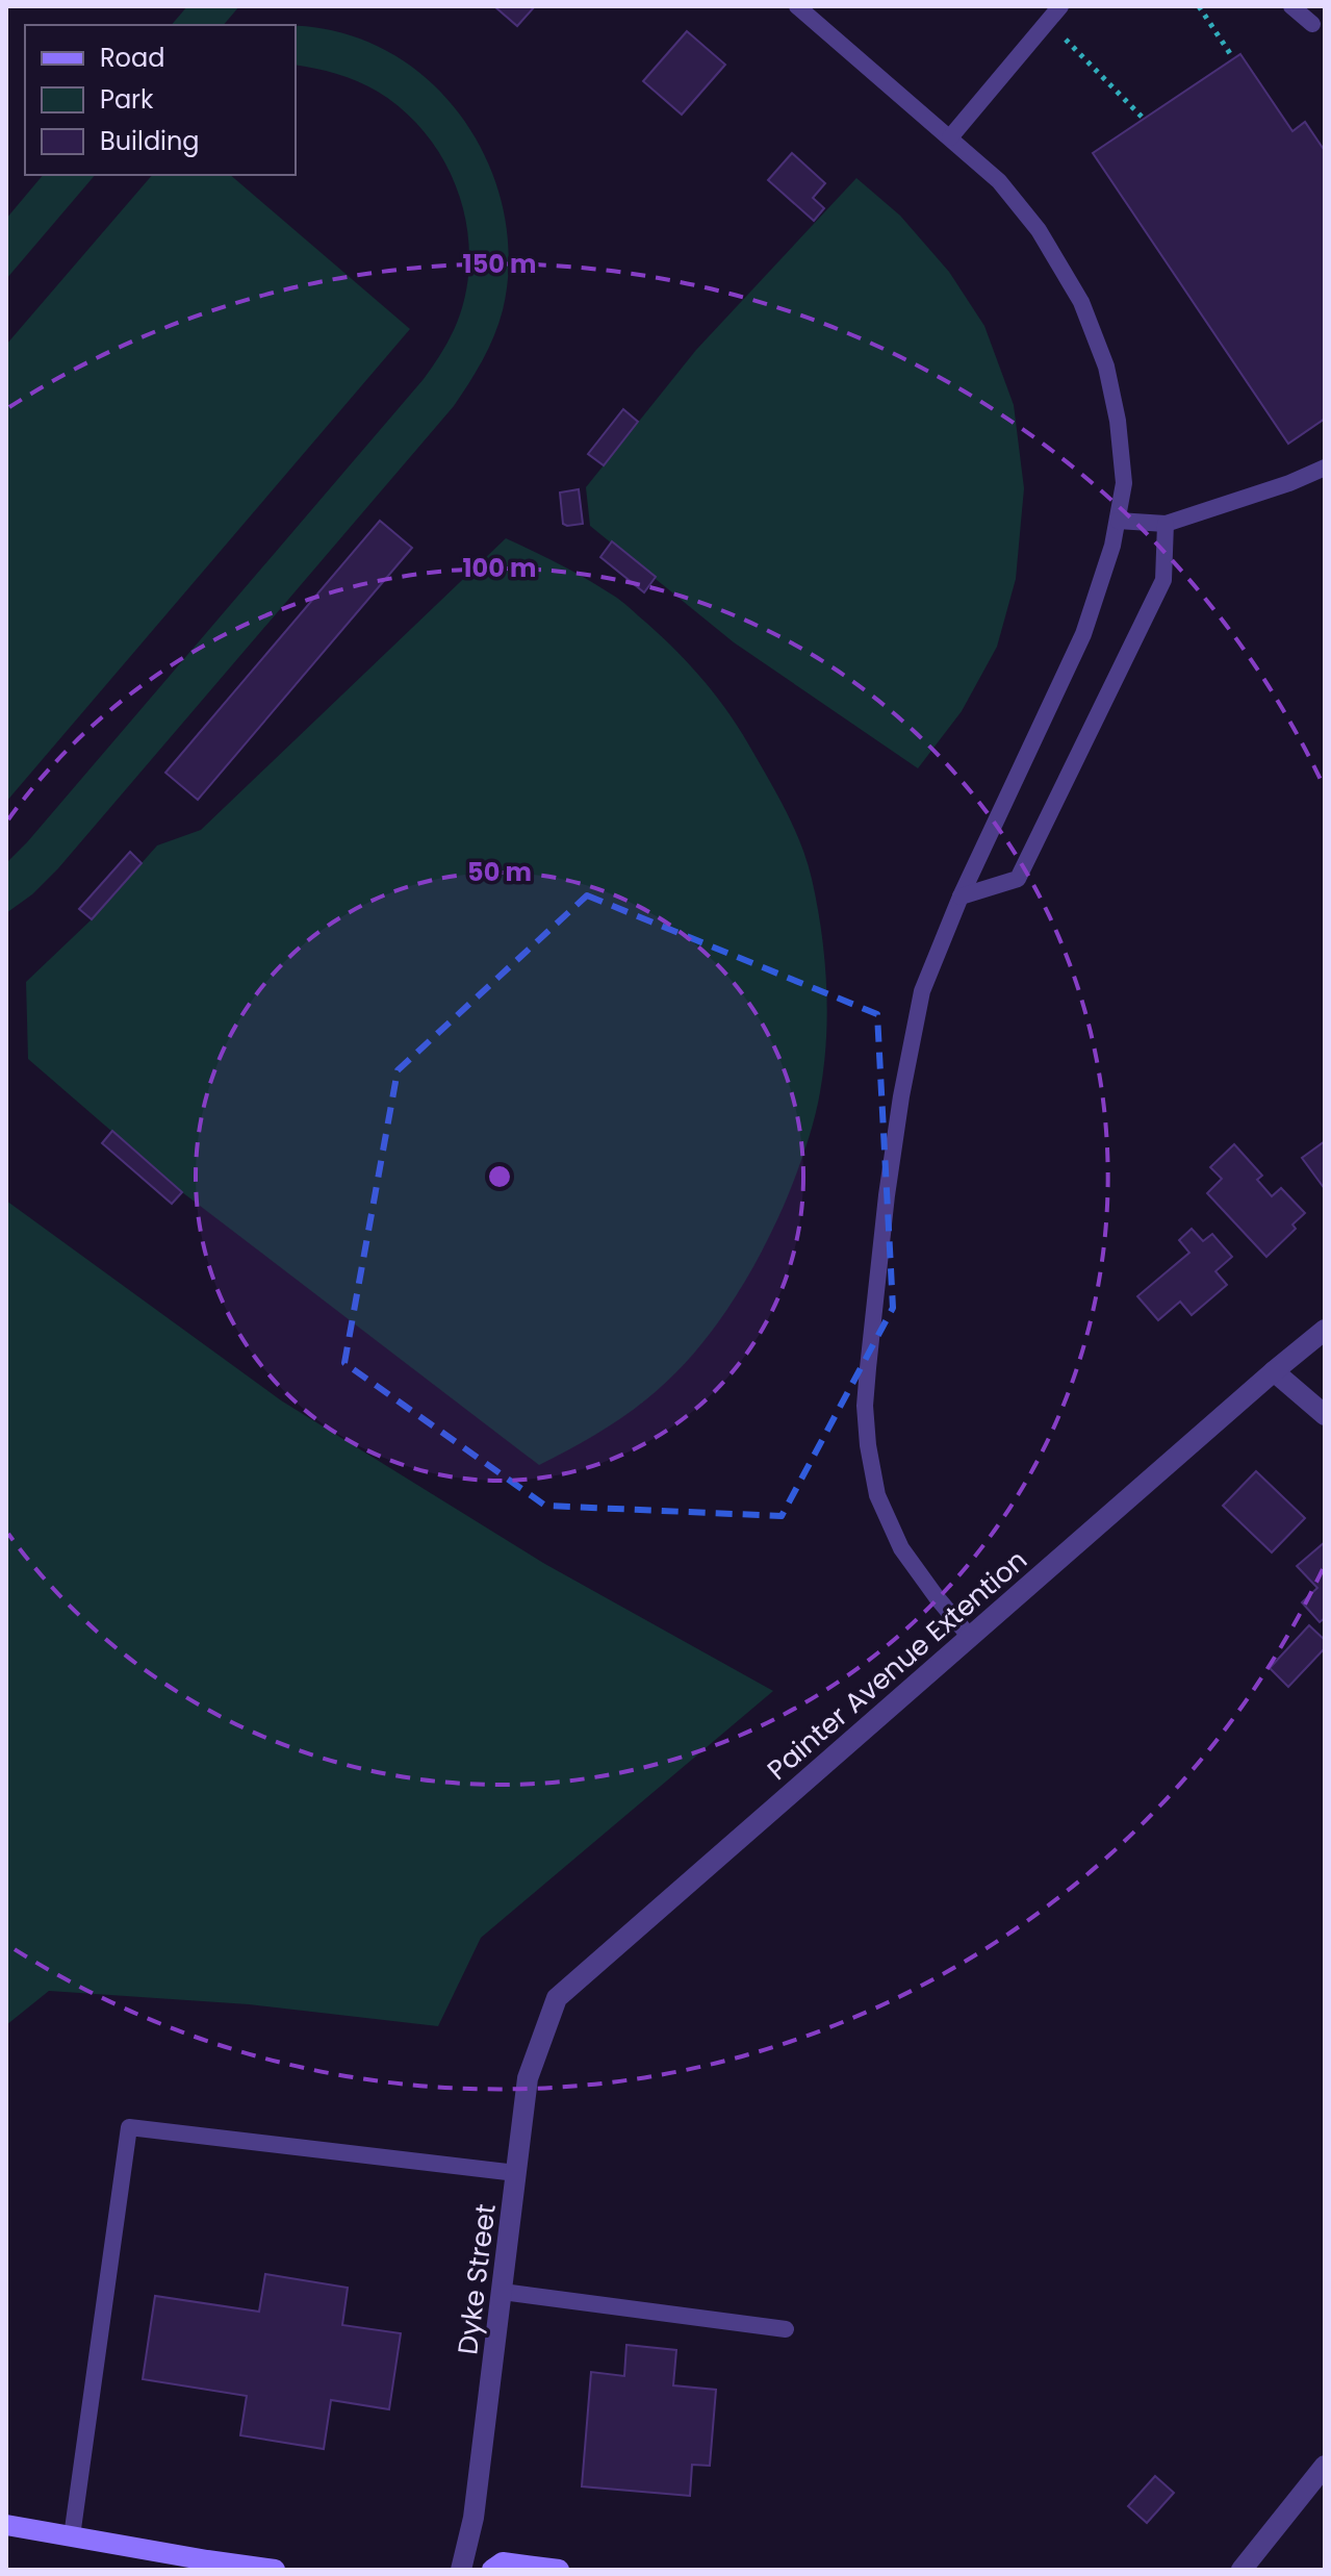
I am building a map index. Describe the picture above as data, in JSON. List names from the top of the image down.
{
  "streets": {
    "street": ["Painter Avenue Extention", "Dyke Street"]
  },
  "crossings": [
    ["Painter Avenue Extention", "Dyke Street"]
  ],
  "legend": ["Road", "Park", "Building"],
  "rings": ["150 m", "100 m", "50 m"]
}
